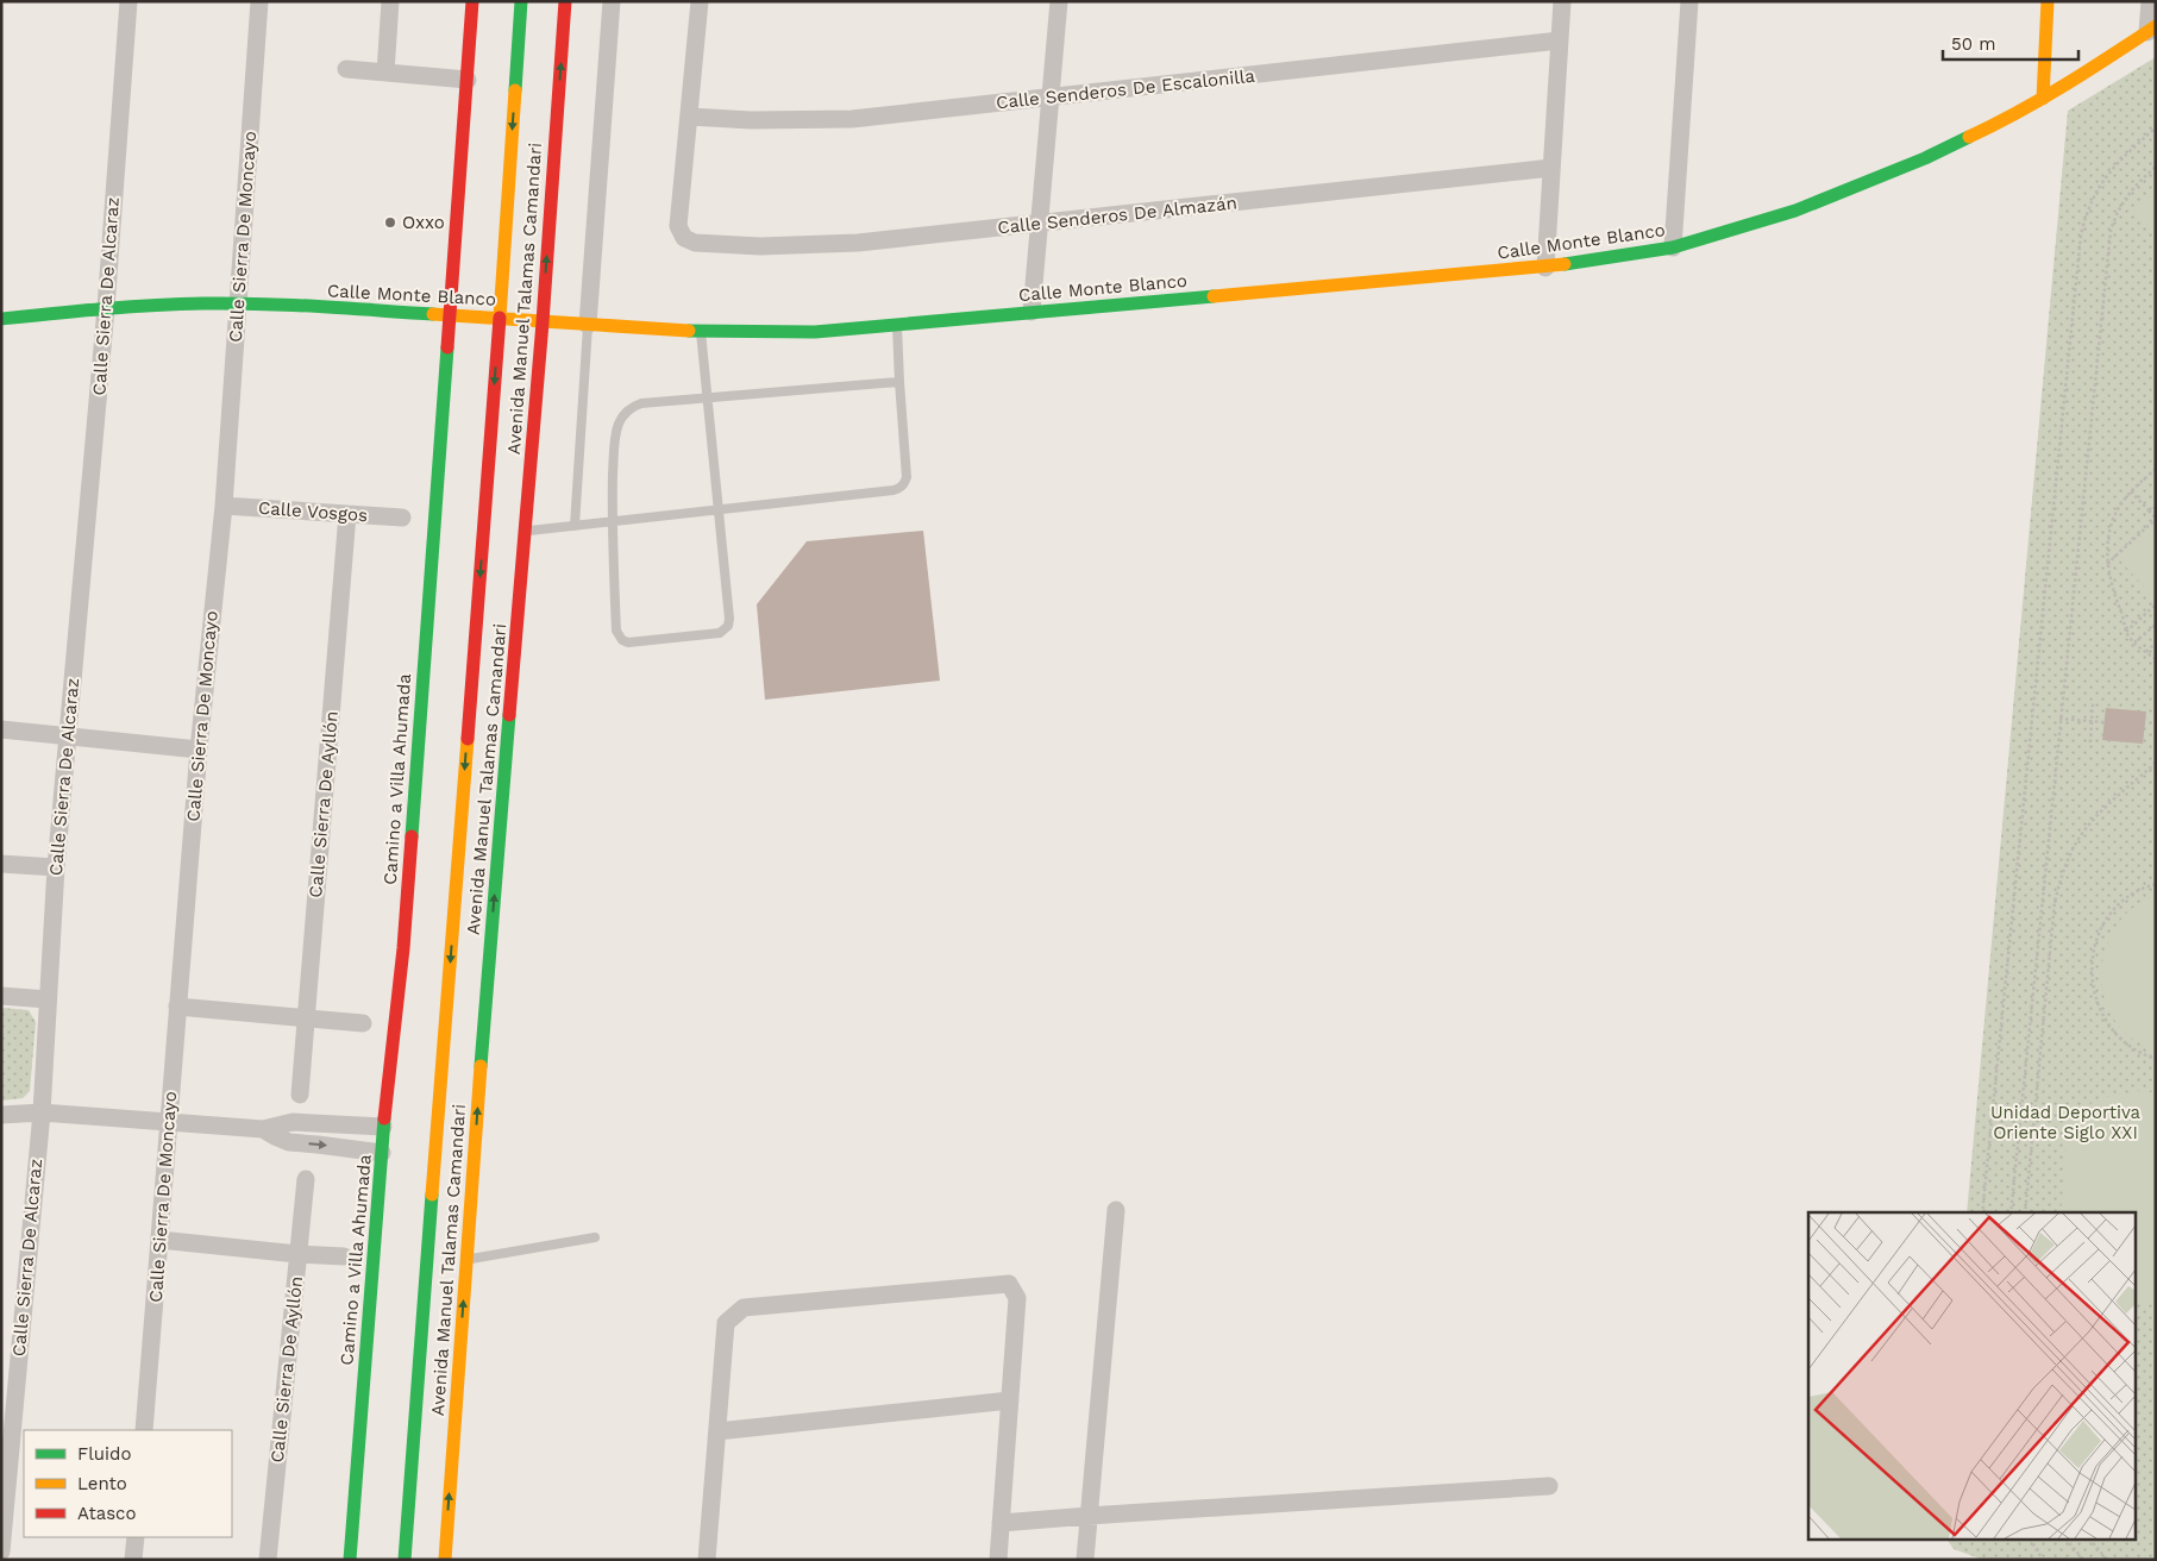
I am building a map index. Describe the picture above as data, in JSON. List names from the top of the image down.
{
  "streets": {
    "main road": ["Calle Monte Blanco", "Avenida Manuel Talamas Camandari", "Camino a Villa Ahumada"],
    "street": [
      "Calle Senderos De Escalonilla",
      "Calle Senderos De Almazán",
      "Calle Sierra De Moncayo",
      "Calle Sierra De Alcaraz",
      "Calle Vosgos",
      "Calle Sierra De Ayllón"
    ]
  },
  "crossings": [
    ["Calle Senderos De Escalonilla", "Calle Senderos De Almazán"],
    ["Calle Sierra De Moncayo", "Calle Monte Blanco"],
    ["Calle Sierra De Moncayo", "Calle Vosgos"],
    ["Calle Monte Blanco", "Calle Sierra De Alcaraz"],
    ["Calle Monte Blanco", "Avenida Manuel Talamas Camandari"],
    ["Calle Monte Blanco", "Camino a Villa Ahumada"],
    ["Calle Vosgos", "Calle Sierra De Ayllón"]
  ],
  "parks": ["Unidad Deportiva Oriente Siglo XXI"],
  "places": ["Oxxo"],
  "legend": ["Fluido", "Lento", "Atasco"],
  "scale_bar": "50 m"
}
